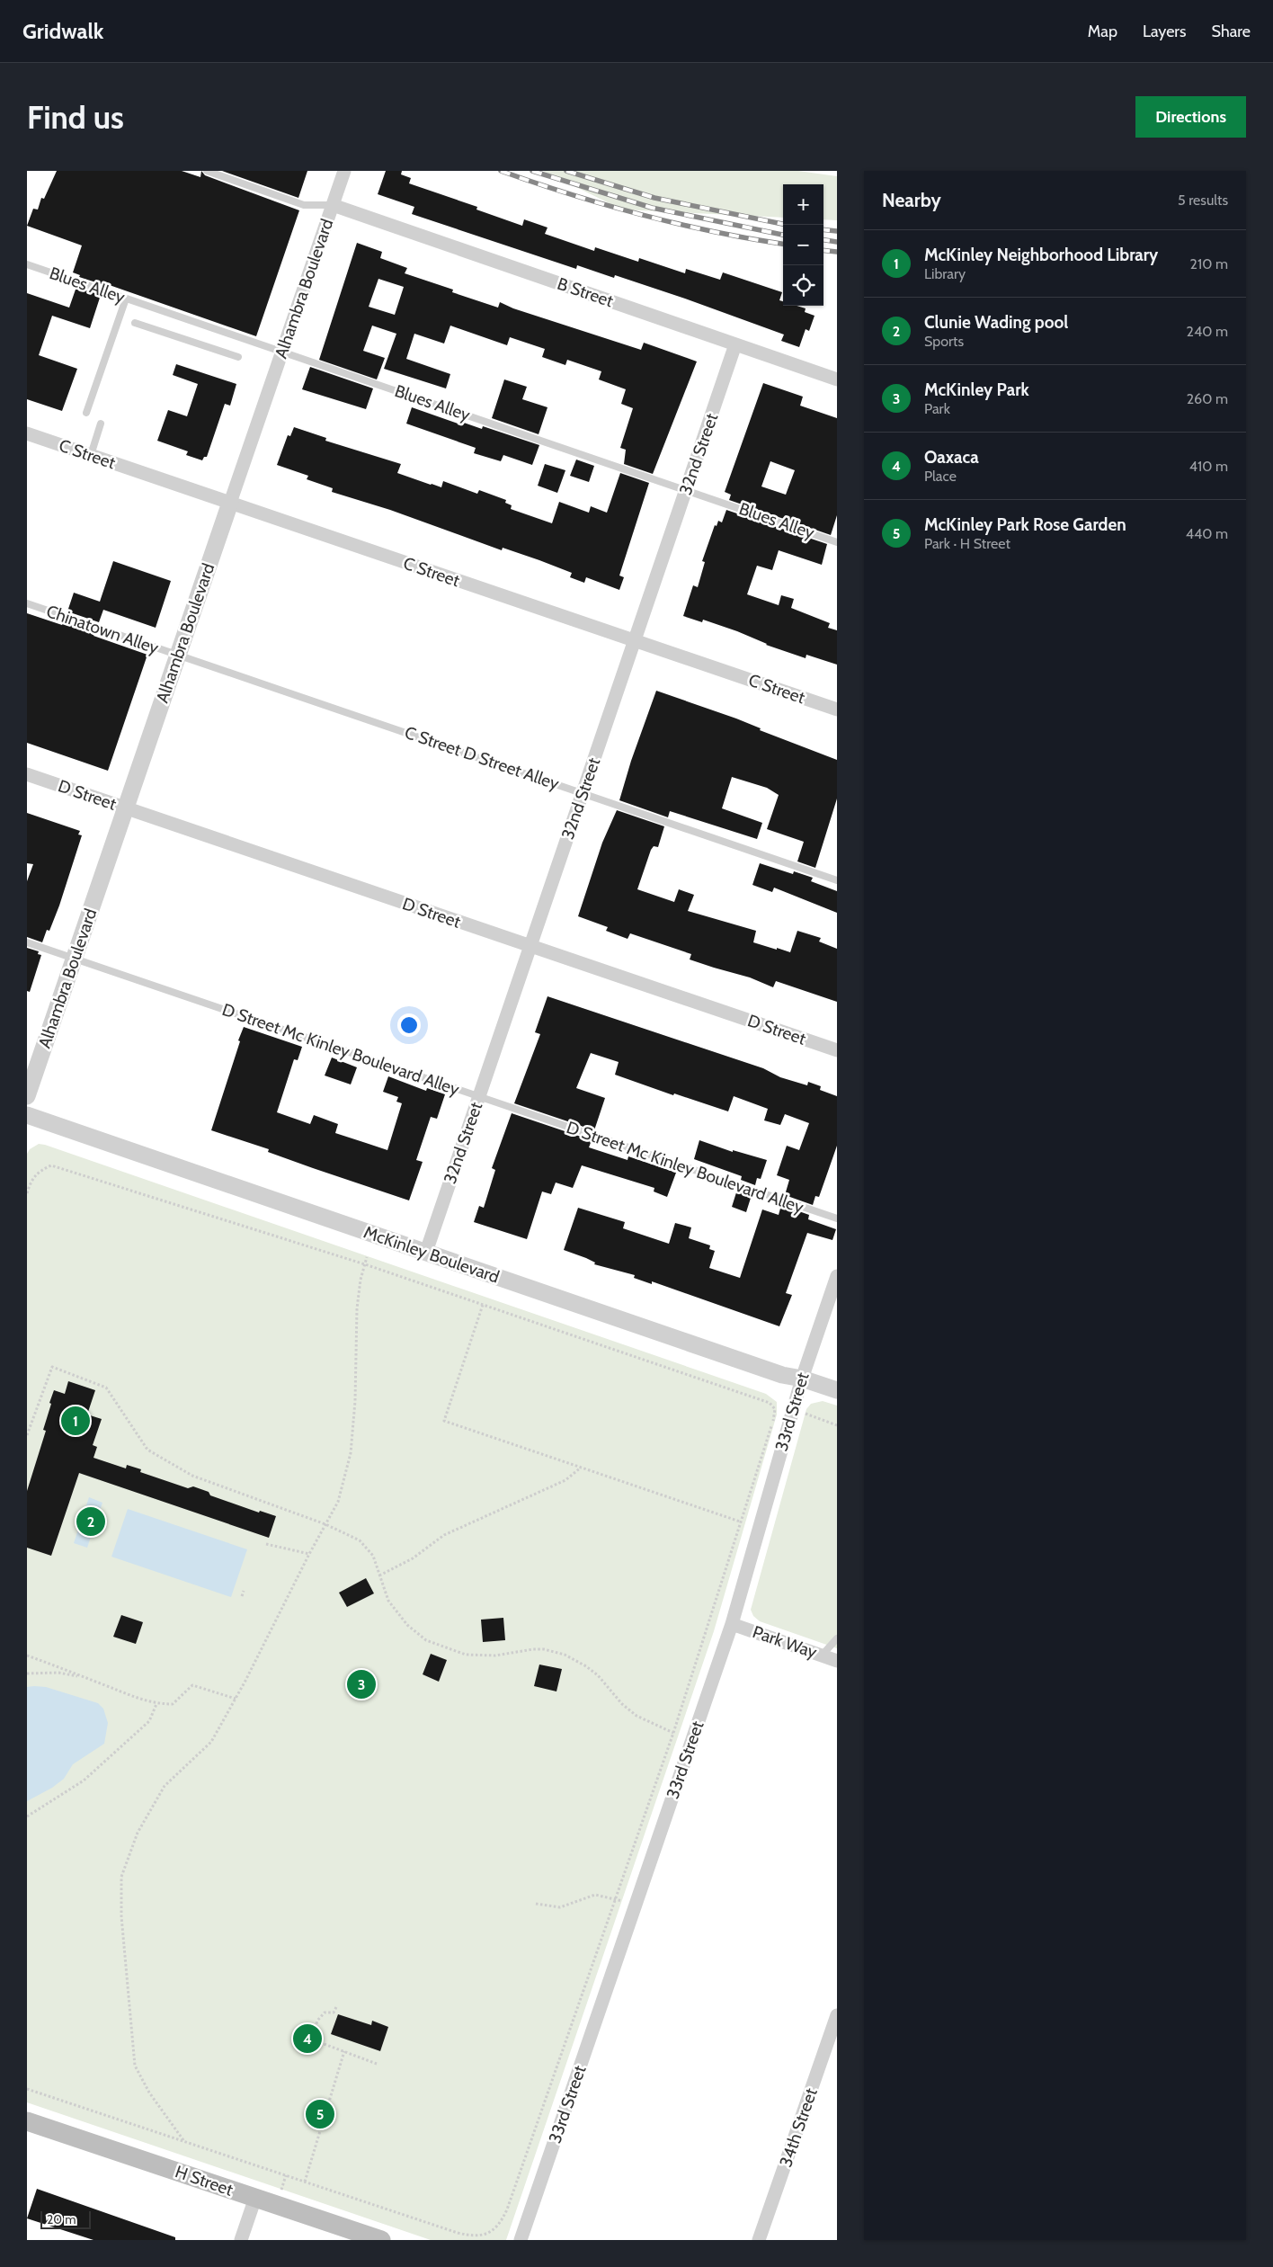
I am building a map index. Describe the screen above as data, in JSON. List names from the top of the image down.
{
  "streets": {
    "main road": ["H Street"],
    "street": [
      "Alhambra Boulevard",
      "B Street",
      "C Street",
      "32nd Street",
      "D Street",
      "McKinley Boulevard",
      "33rd Street",
      "Park Way",
      "34th Street"
    ],
    "lane": [
      "Blues Alley",
      "Chinatown Alley",
      "C Street D Street Alley",
      "D Street Mc Kinley Boulevard Alley"
    ]
  },
  "crossings": [
    ["Blues Alley", "Alhambra Boulevard"],
    ["Blues Alley", "32nd Street"],
    ["Alhambra Boulevard", "B Street"],
    ["Alhambra Boulevard", "C Street"],
    ["Alhambra Boulevard", "Chinatown Alley"],
    ["Alhambra Boulevard", "C Street D Street Alley"],
    ["Alhambra Boulevard", "D Street"],
    ["Alhambra Boulevard", "D Street Mc Kinley Boulevard Alley"],
    ["B Street", "32nd Street"],
    ["C Street", "32nd Street"],
    ["32nd Street", "C Street D Street Alley"],
    ["32nd Street", "D Street"],
    ["32nd Street", "D Street Mc Kinley Boulevard Alley"],
    ["32nd Street", "McKinley Boulevard"],
    ["Chinatown Alley", "C Street D Street Alley"],
    ["McKinley Boulevard", "33rd Street"],
    ["33rd Street", "Park Way"]
  ],
  "scale_bar": "20 m",
  "page": {
    "header": "Gridwalk",
    "nav": ["Map", "Layers", "Share"],
    "buttons": "Directions",
    "title": "Find us",
    "heading": ["Nearby", "5 results"],
    "map_buttons": ["+", "−"],
    "list": [
      {
        "mark": "1",
        "name": "McKinley Neighborhood Library",
        "note": "Library",
        "value": "210 m"
      },
      {
        "mark": "2",
        "name": "Clunie Wading pool",
        "note": "Sports",
        "value": "240 m"
      },
      {
        "mark": "3",
        "name": "McKinley Park",
        "note": "Park",
        "value": "260 m"
      },
      {
        "mark": "4",
        "name": "Oaxaca",
        "note": "Place",
        "value": "410 m"
      },
      {
        "mark": "5",
        "name": "McKinley Park Rose Garden",
        "note": "Park · H Street",
        "value": "440 m"
      }
    ],
    "pins": [
      "1",
      "2",
      "3",
      "4",
      "5"
    ],
    "scale": "20 m"
  }
}
